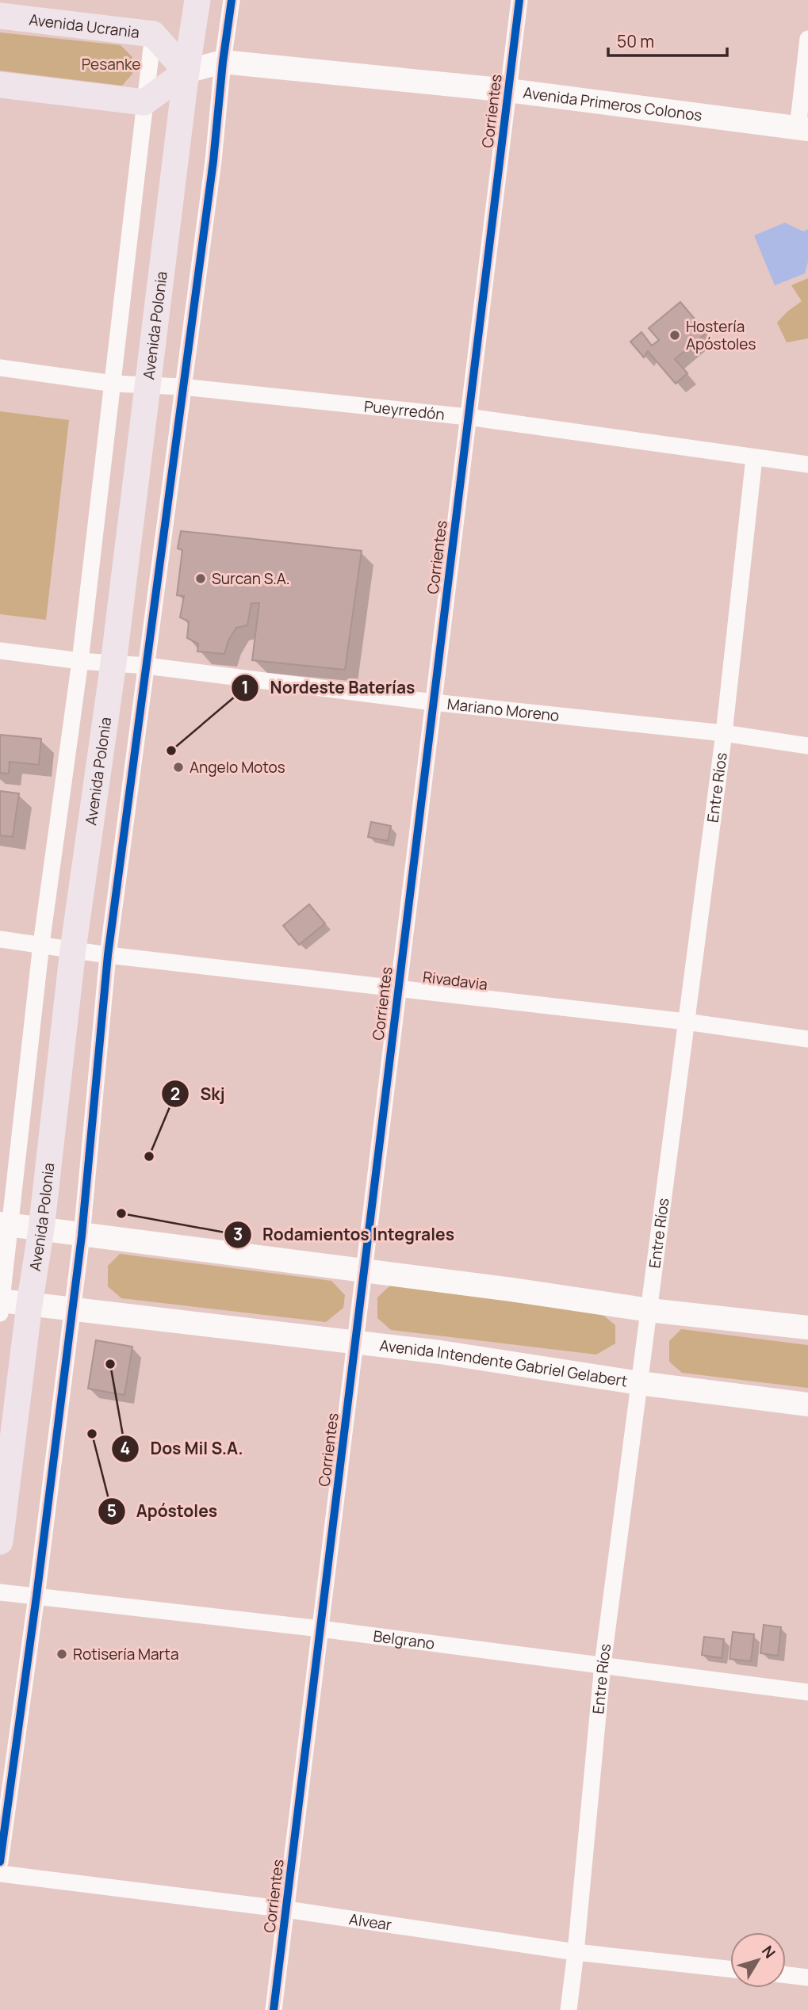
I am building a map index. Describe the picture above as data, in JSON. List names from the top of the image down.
{
  "streets": {
    "main road": [
      "Avenida Ucrania",
      "Avenida Primeros Colonos",
      "Avenida Polonia",
      "Avenida Intendente Gabriel Gelabert"
    ],
    "street": [
      "Corrientes",
      "Pueyrredón",
      "Mariano Moreno",
      "Entre Ríos",
      "Rivadavia",
      "Belgrano",
      "Alvear"
    ]
  },
  "crossings": [
    ["Avenida Ucrania", "Avenida Primeros Colonos"],
    ["Avenida Ucrania", "Avenida Polonia"],
    ["Avenida Primeros Colonos", "Corrientes"],
    ["Avenida Primeros Colonos", "Avenida Polonia"],
    ["Corrientes", "Pueyrredón"],
    ["Corrientes", "Mariano Moreno"],
    ["Corrientes", "Rivadavia"],
    ["Corrientes", "Avenida Intendente Gabriel Gelabert"],
    ["Corrientes", "Belgrano"],
    ["Corrientes", "Alvear"],
    ["Avenida Polonia", "Pueyrredón"],
    ["Avenida Polonia", "Mariano Moreno"],
    ["Avenida Polonia", "Rivadavia"],
    ["Avenida Polonia", "Avenida Intendente Gabriel Gelabert"],
    ["Pueyrredón", "Entre Ríos"],
    ["Mariano Moreno", "Entre Ríos"],
    ["Entre Ríos", "Rivadavia"],
    ["Entre Ríos", "Avenida Intendente Gabriel Gelabert"],
    ["Entre Ríos", "Belgrano"],
    ["Entre Ríos", "Alvear"]
  ],
  "parks": ["Pesanke"],
  "places": [
    "Hostería Apóstoles",
    "Surcan S.A.",
    "Nordeste Baterías",
    "Angelo Motos",
    "Skj",
    "Rodamientos Integrales",
    "Dos Mil S.A.",
    "Apóstoles",
    "Rotisería Marta"
  ],
  "scale_bar": "50 m",
  "north": "top right"
}
